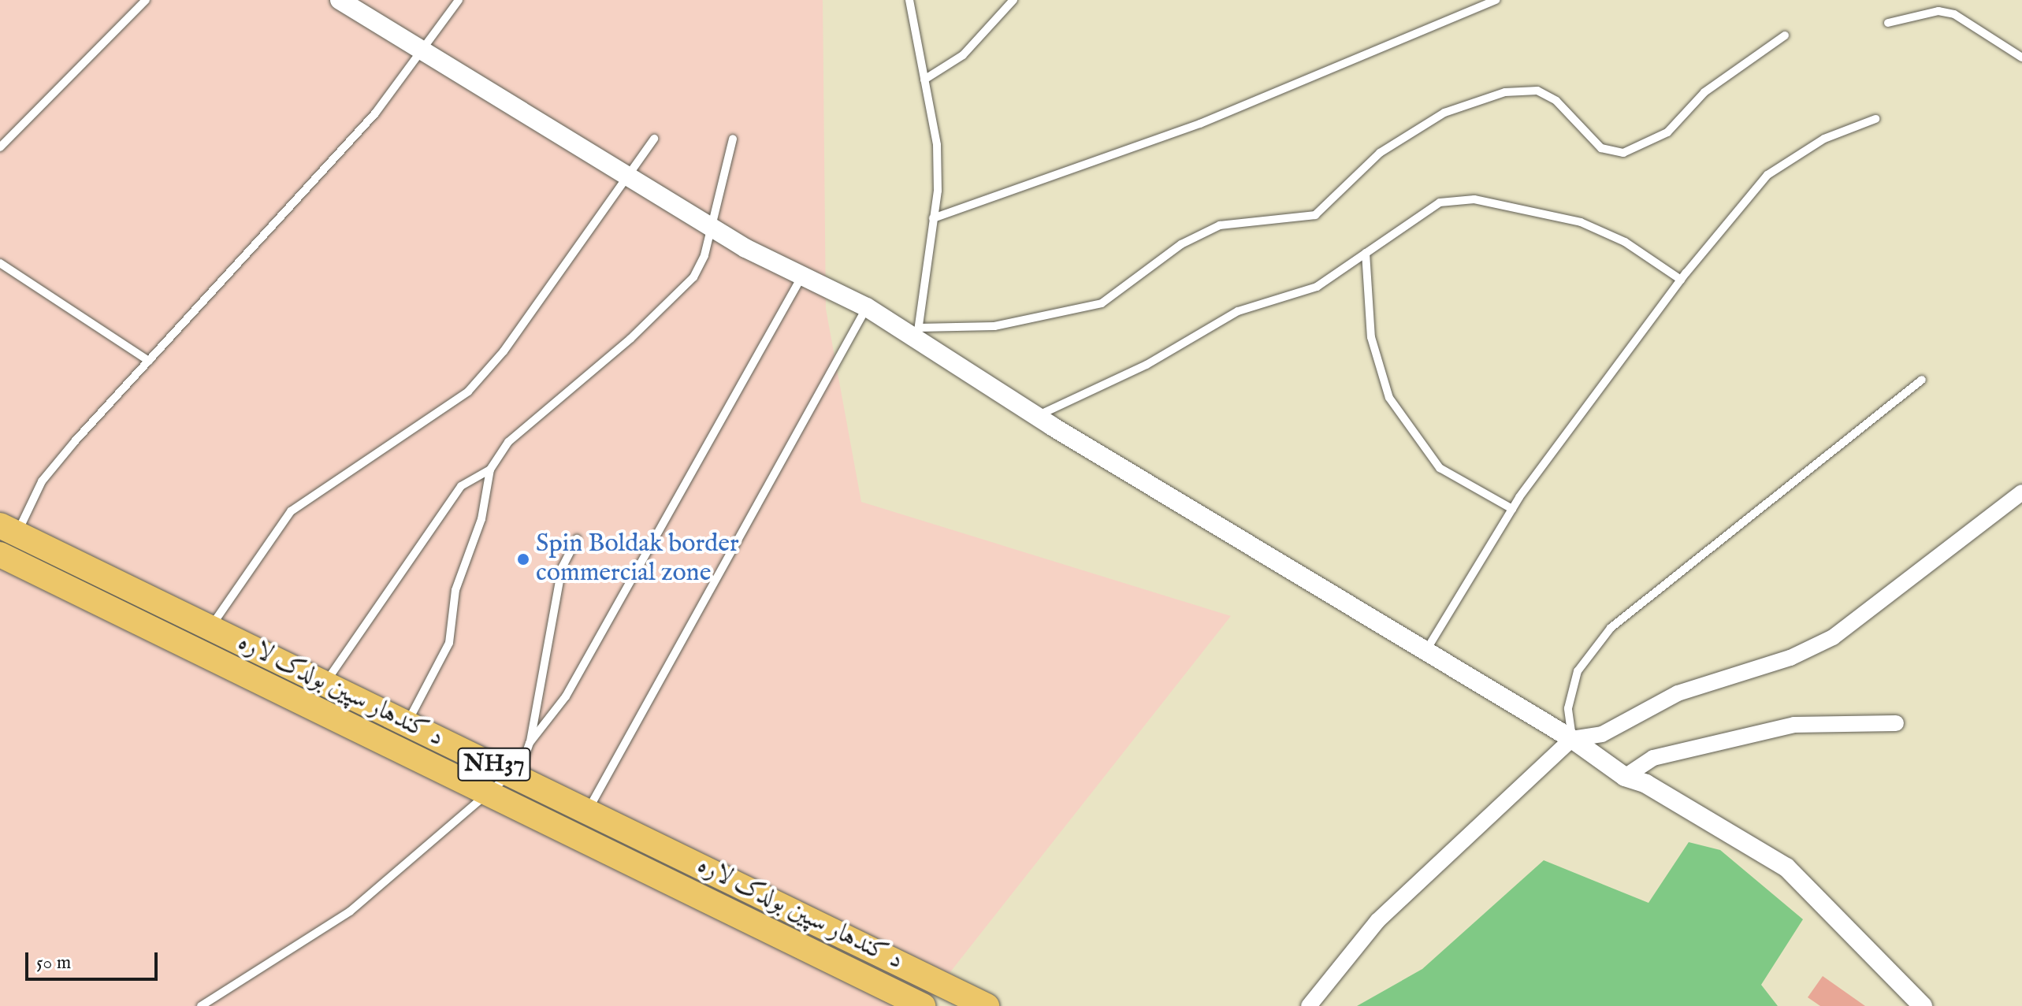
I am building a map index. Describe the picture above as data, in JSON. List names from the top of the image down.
{
  "streets": {
    "highway": ["د کندهار سپین بولدک لاره", "NH37"]
  },
  "places": ["Spin Boldak border commercial zone"],
  "scale_bar": "50 m"
}
